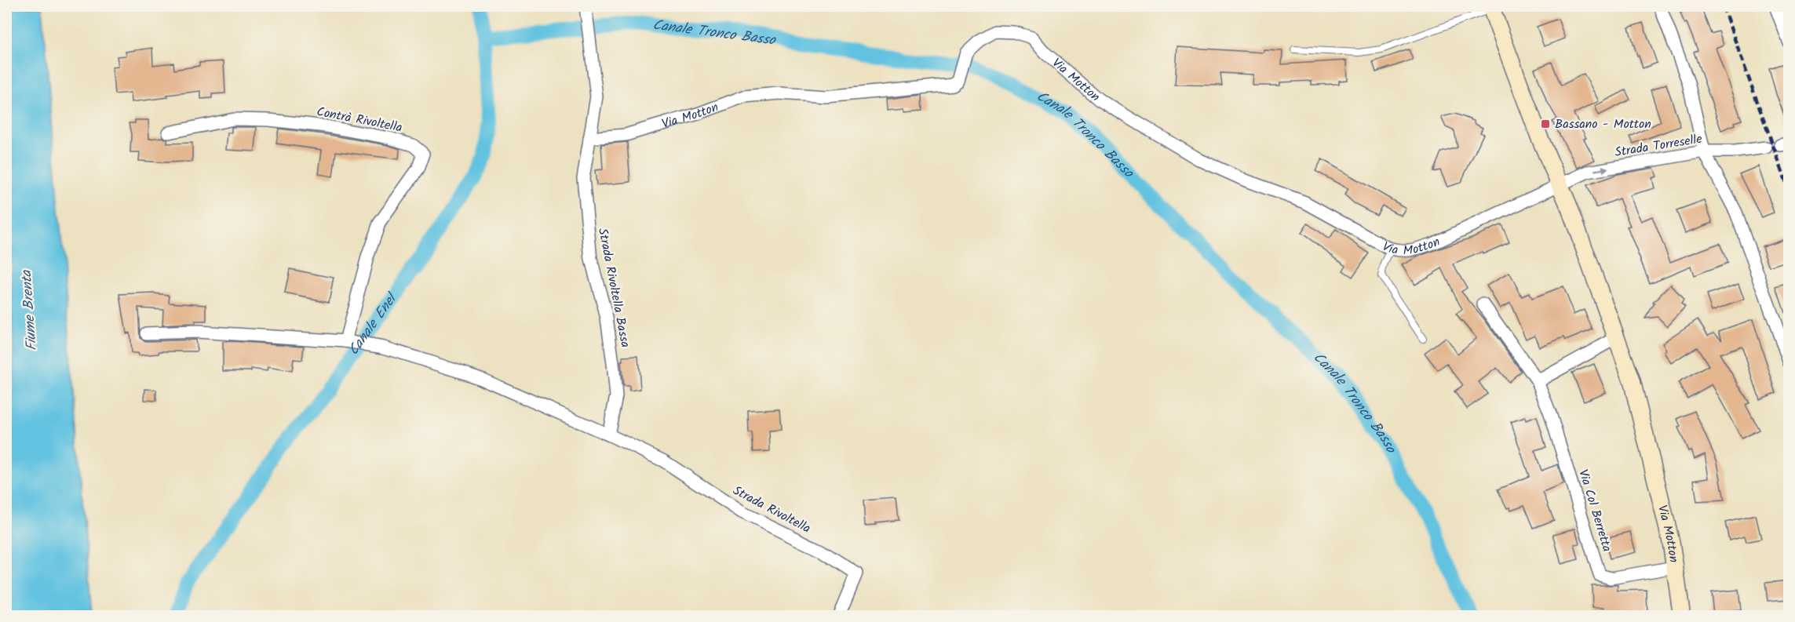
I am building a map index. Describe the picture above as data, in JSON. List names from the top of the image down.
{
  "streets": {
    "main road": ["Via Motton"],
    "street": [
      "Contrà Rivoltella",
      "Strada Torreselle",
      "Strada Rivoltella Bassa",
      "Strada Rivoltella",
      "Via Col Berretta"
    ]
  },
  "crossings": [
    ["Via Motton", "Strada Torreselle"],
    ["Via Motton", "Strada Rivoltella Bassa"],
    ["Via Motton", "Via Col Berretta"],
    ["Strada Rivoltella Bassa", "Strada Rivoltella"]
  ],
  "one_way": ["Strada Torreselle"],
  "water": ["Canale Tronco Basso", "Fiume Brenta", "Canale Enel"],
  "places": {
    "transit": ["Bassano - Motton"]
  }
}
